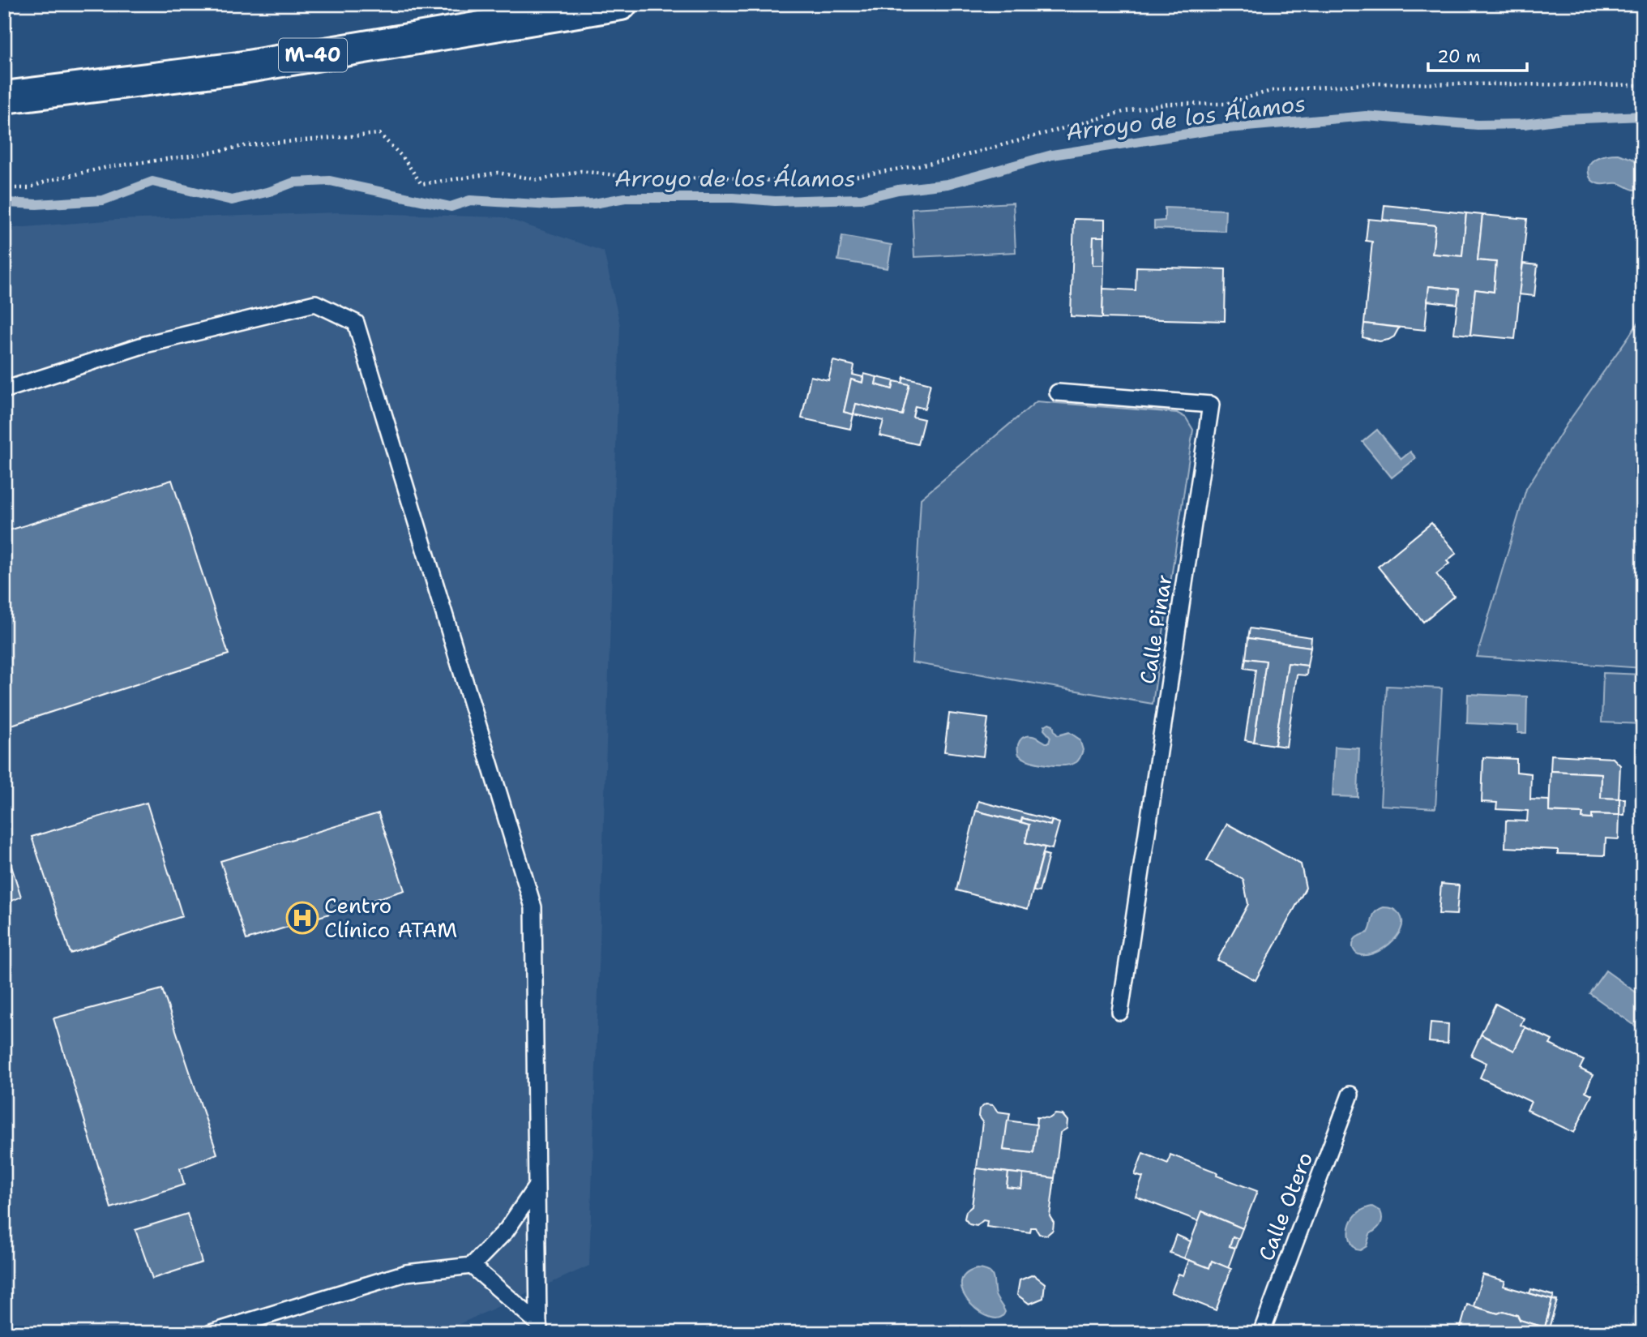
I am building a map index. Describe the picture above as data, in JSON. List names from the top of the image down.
{
  "streets": {
    "highway": ["M-40"],
    "lane": ["Calle Pinar", "Calle Otero"]
  },
  "water": ["Arroyo de los Álamos"],
  "places": {
    "hospital": ["Centro Clínico ATAM"]
  },
  "scale_bar": "20 m"
}
